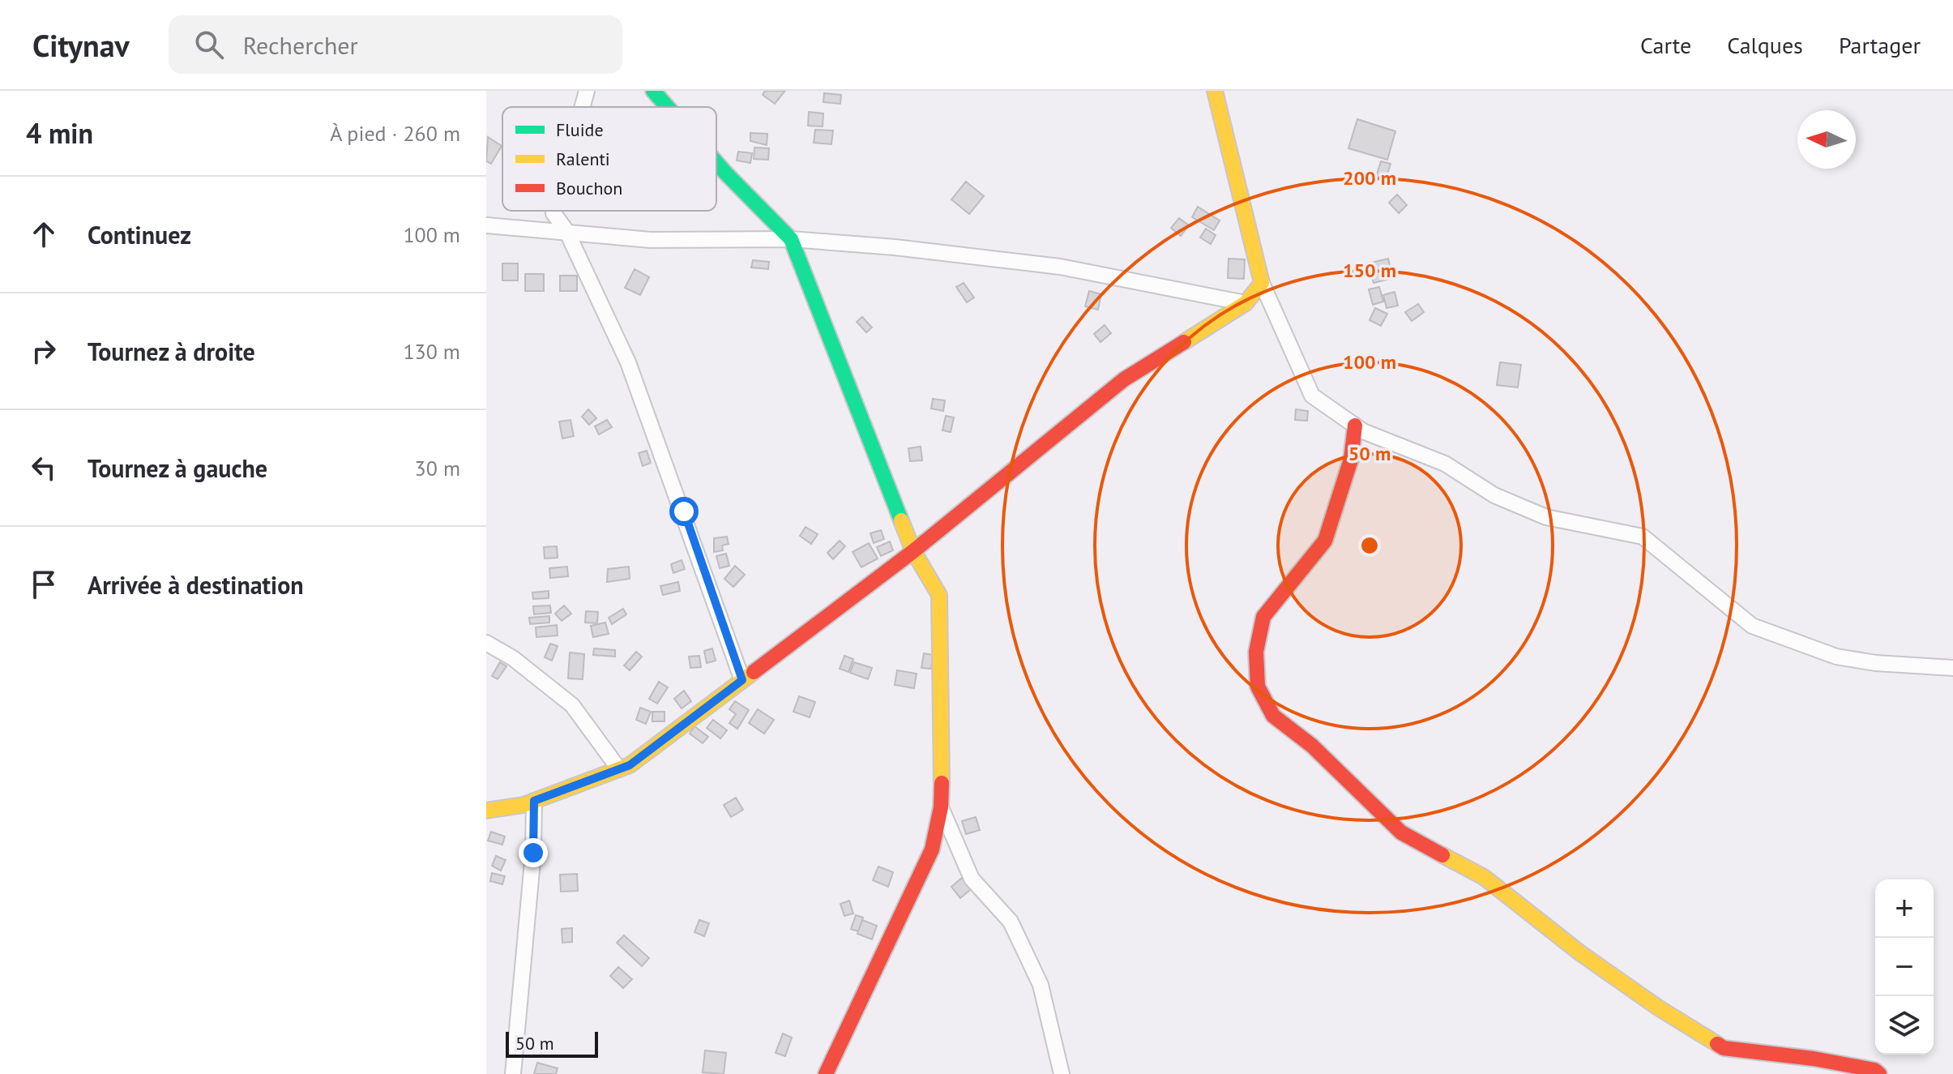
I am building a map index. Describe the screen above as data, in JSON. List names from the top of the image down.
{
  "legend": ["Fluide", "Ralenti", "Bouchon"],
  "scale_bar": "50 m",
  "north": "left",
  "page": {
    "header": "Citynav",
    "search": "Rechercher",
    "nav": ["Carte", "Calques", "Partager"],
    "heading": ["4 min", "À pied · 260 m"],
    "list": [
      ["Continuez", "100 m"],
      ["Tournez à droite", "130 m"],
      ["Tournez à gauche", "30 m"],
      "Arrivée à destination"
    ],
    "map_buttons": ["+", "−"],
    "scale": "50 m"
  },
  "rings": [
    "200 m",
    "150 m",
    "100 m",
    "50 m"
  ]
}
